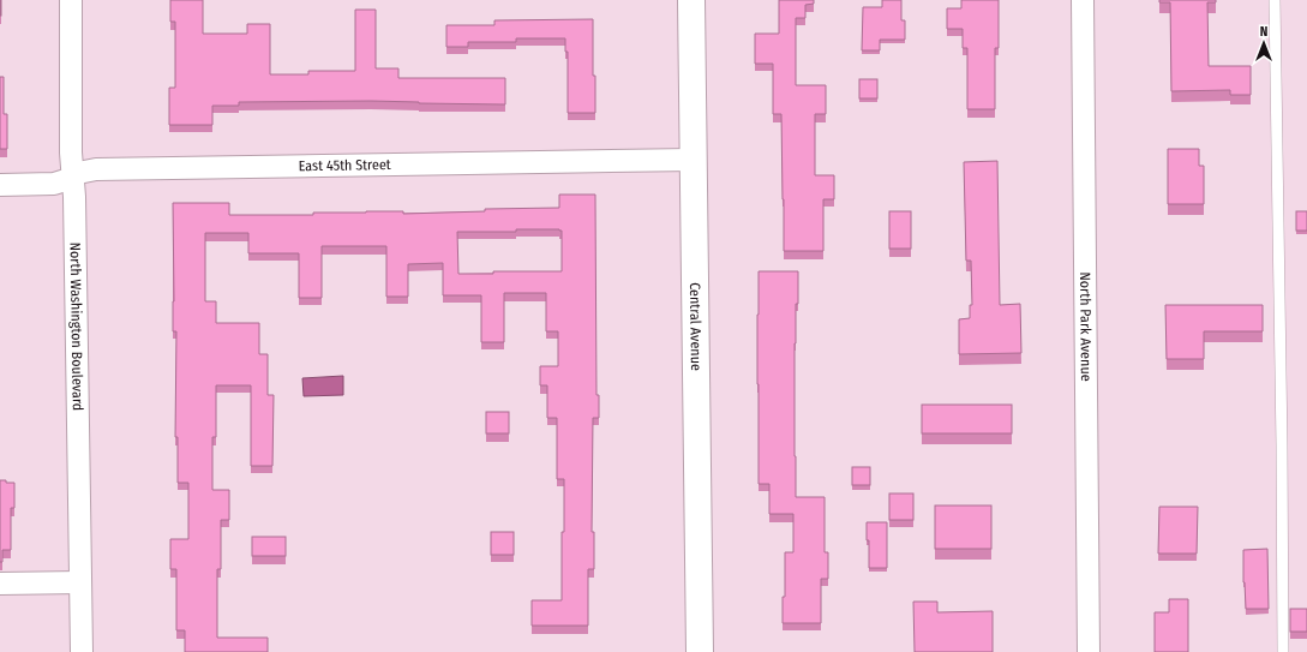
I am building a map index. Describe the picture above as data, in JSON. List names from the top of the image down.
{
  "streets": {
    "main road": ["Central Avenue"],
    "street": ["East 45th Street", "North Washington Boulevard", "North Park Avenue"]
  },
  "crossings": [
    ["East 45th Street", "North Washington Boulevard"],
    ["East 45th Street", "Central Avenue"]
  ],
  "north": "top"
}
